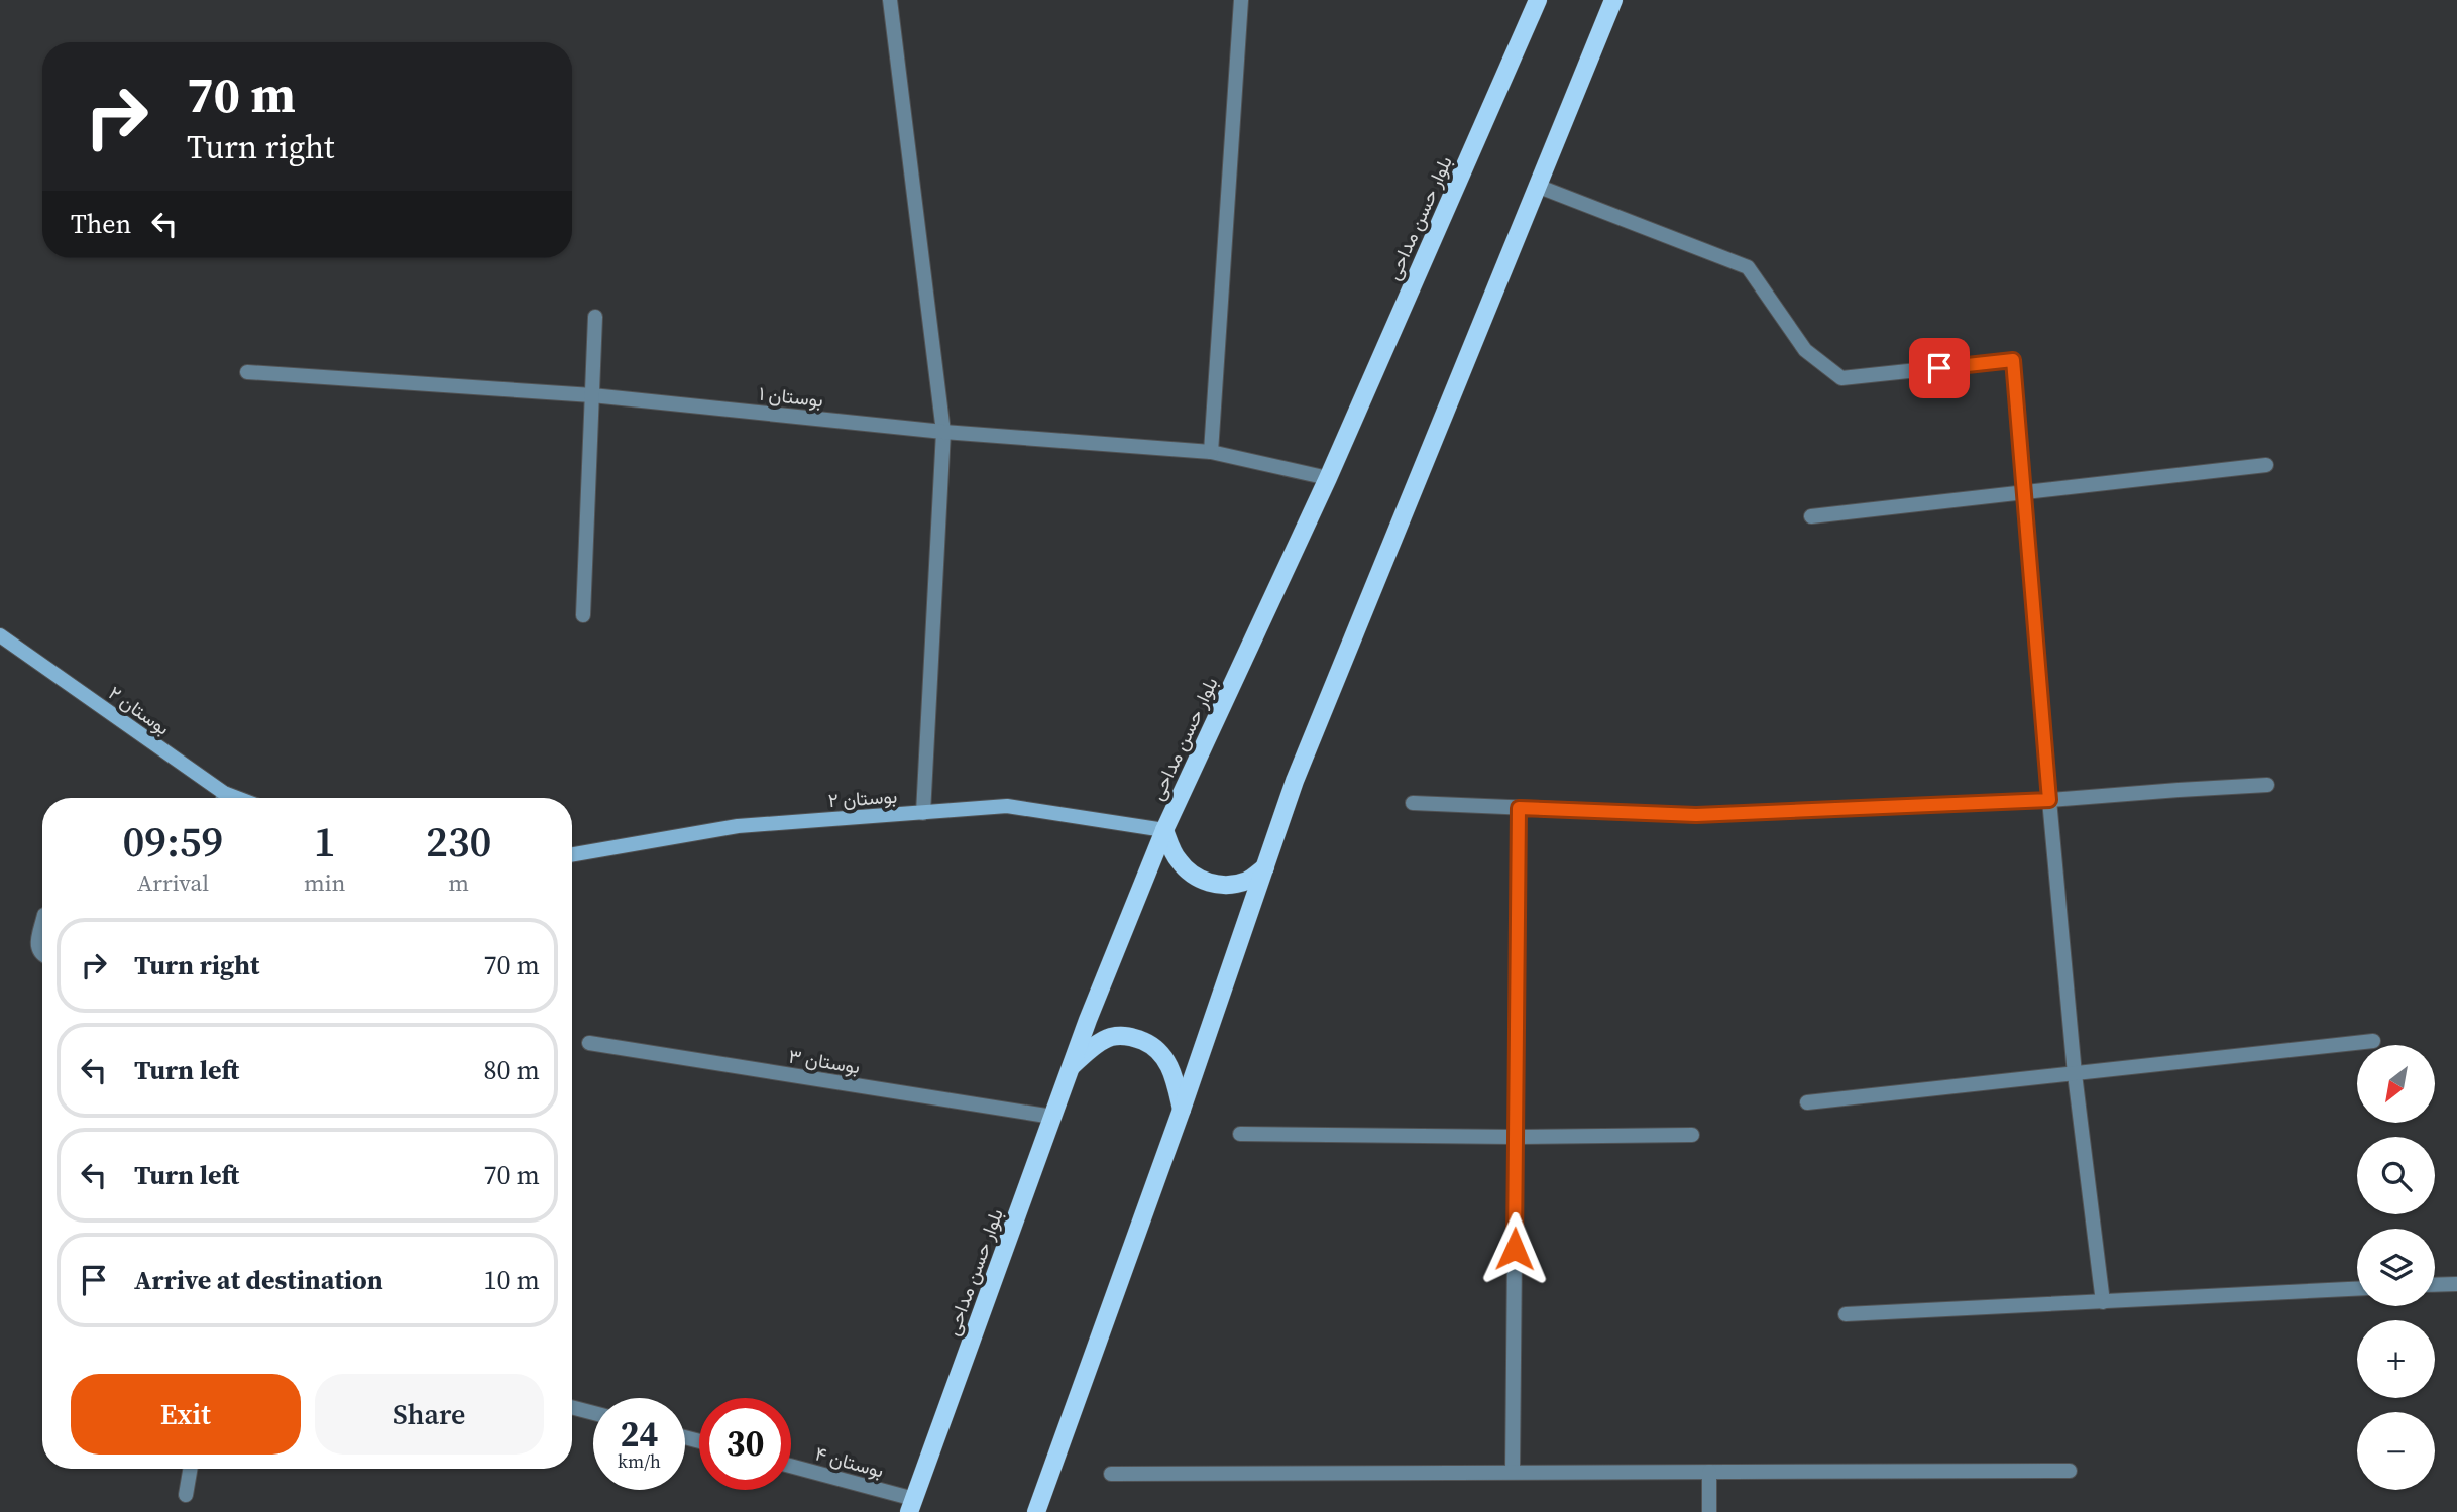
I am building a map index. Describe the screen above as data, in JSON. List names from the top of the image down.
{
  "streets": {
    "main road": ["بلوار حسن مداحی"],
    "street": [
      "بوستان ۱",
      "بوستان ۲",
      "بوستان ۳",
      "بوستان ۴"
    ]
  },
  "crossings": [
    ["بلوار حسن مداحی", "بوستان ۱"],
    ["بلوار حسن مداحی", "بوستان ۲"],
    ["بلوار حسن مداحی", "بوستان ۳"],
    ["بلوار حسن مداحی", "بوستان ۴"]
  ],
  "north": "bottom left",
  "page": {
    "turn": ["70 m", "Turn right"],
    "then": "Then",
    "eta": [
      "09:59",
      "Arrival",
      "1",
      "min",
      "230",
      "m"
    ],
    "list": [
      {
        "name": "Turn right",
        "value": "70 m"
      },
      {
        "name": "Turn left",
        "value": "80 m"
      },
      {
        "name": "Turn left",
        "value": "70 m"
      },
      {
        "name": "Arrive at destination",
        "value": "10 m"
      }
    ],
    "map_buttons": ["+", "−"],
    "buttons": ["Exit", "Share"],
    "speed": "24 km/h",
    "limit": "30"
  }
}
